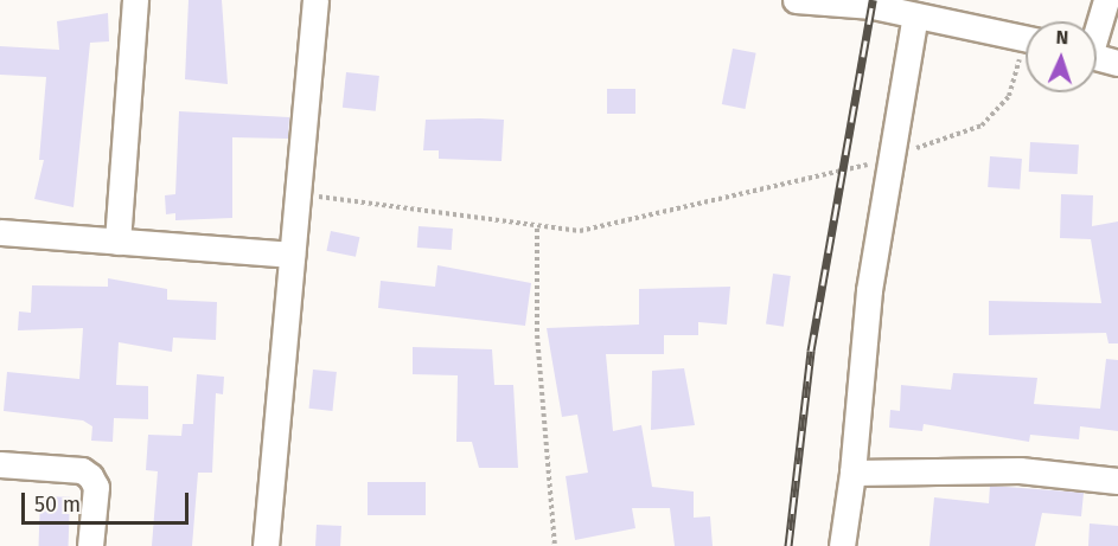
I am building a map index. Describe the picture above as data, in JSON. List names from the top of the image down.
{
  "scale_bar": "50 m",
  "north": "top"
}
